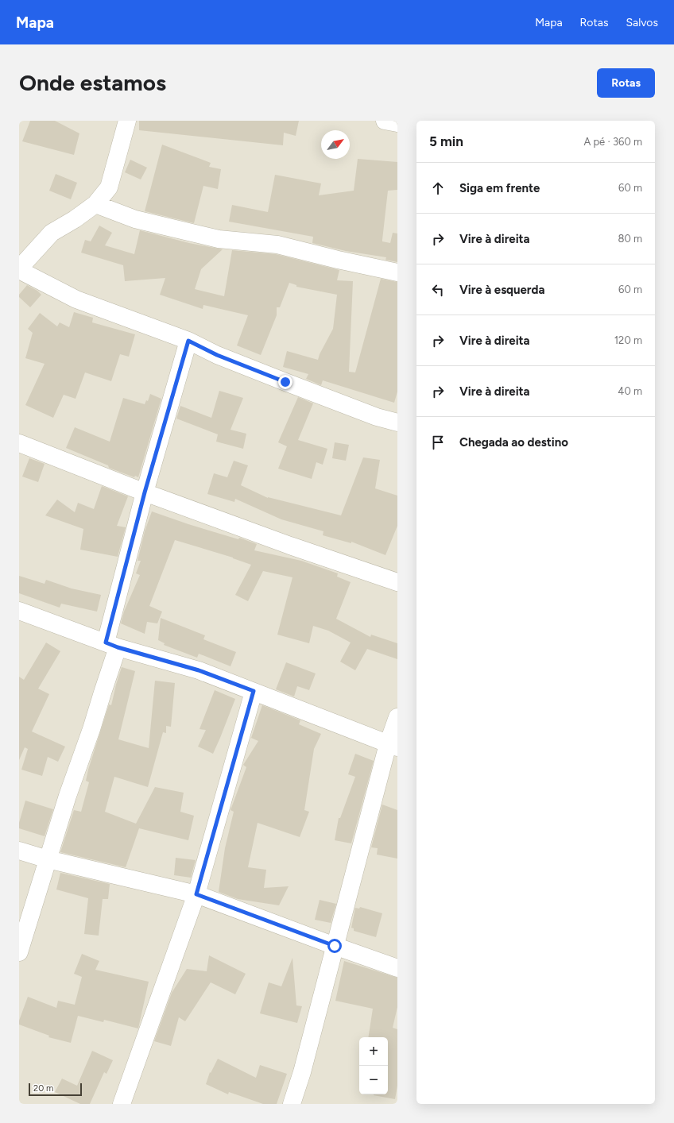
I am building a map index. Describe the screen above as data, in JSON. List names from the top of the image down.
{
  "scale_bar": "20 m",
  "north": "top right",
  "page": {
    "header": "Mapa",
    "nav": ["Mapa", "Rotas", "Salvos"],
    "buttons": "Rotas",
    "title": "Onde estamos",
    "heading": ["5 min", "A pé · 360 m"],
    "list": [
      ["Siga em frente", "60 m"],
      ["Vire à direita", "80 m"],
      ["Vire à esquerda", "60 m"],
      ["Vire à direita", "120 m"],
      ["Vire à direita", "40 m"],
      "Chegada ao destino"
    ],
    "map_buttons": ["+", "−"],
    "scale": "20 m"
  }
}
